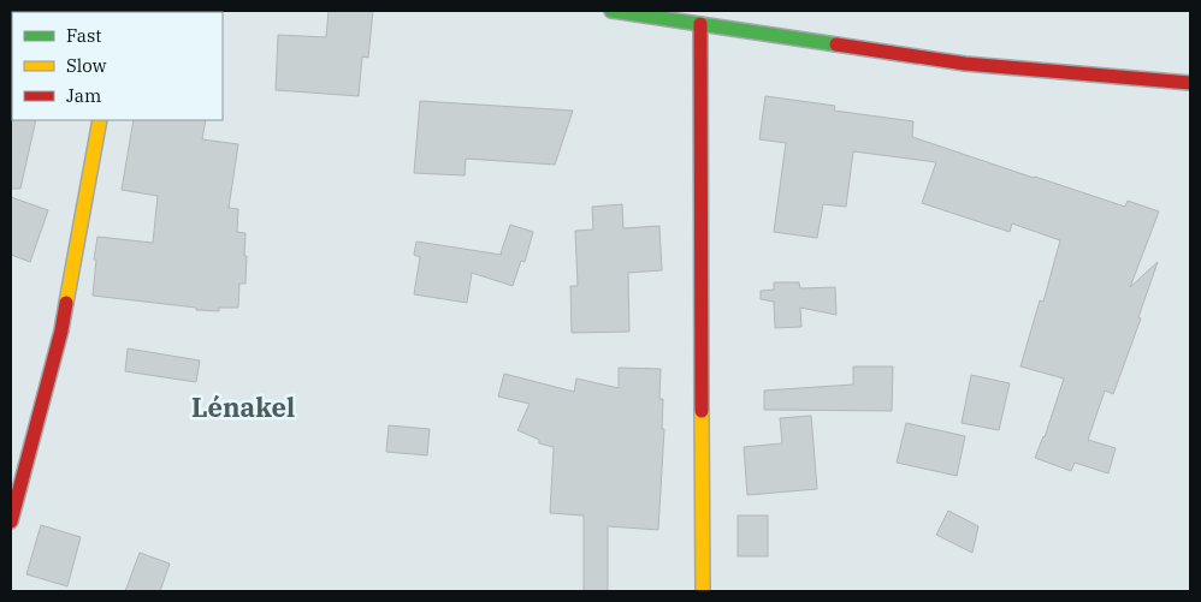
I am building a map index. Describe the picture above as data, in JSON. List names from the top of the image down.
{
  "districts": ["Lénakel"],
  "legend": ["Fast", "Slow", "Jam"]
}
